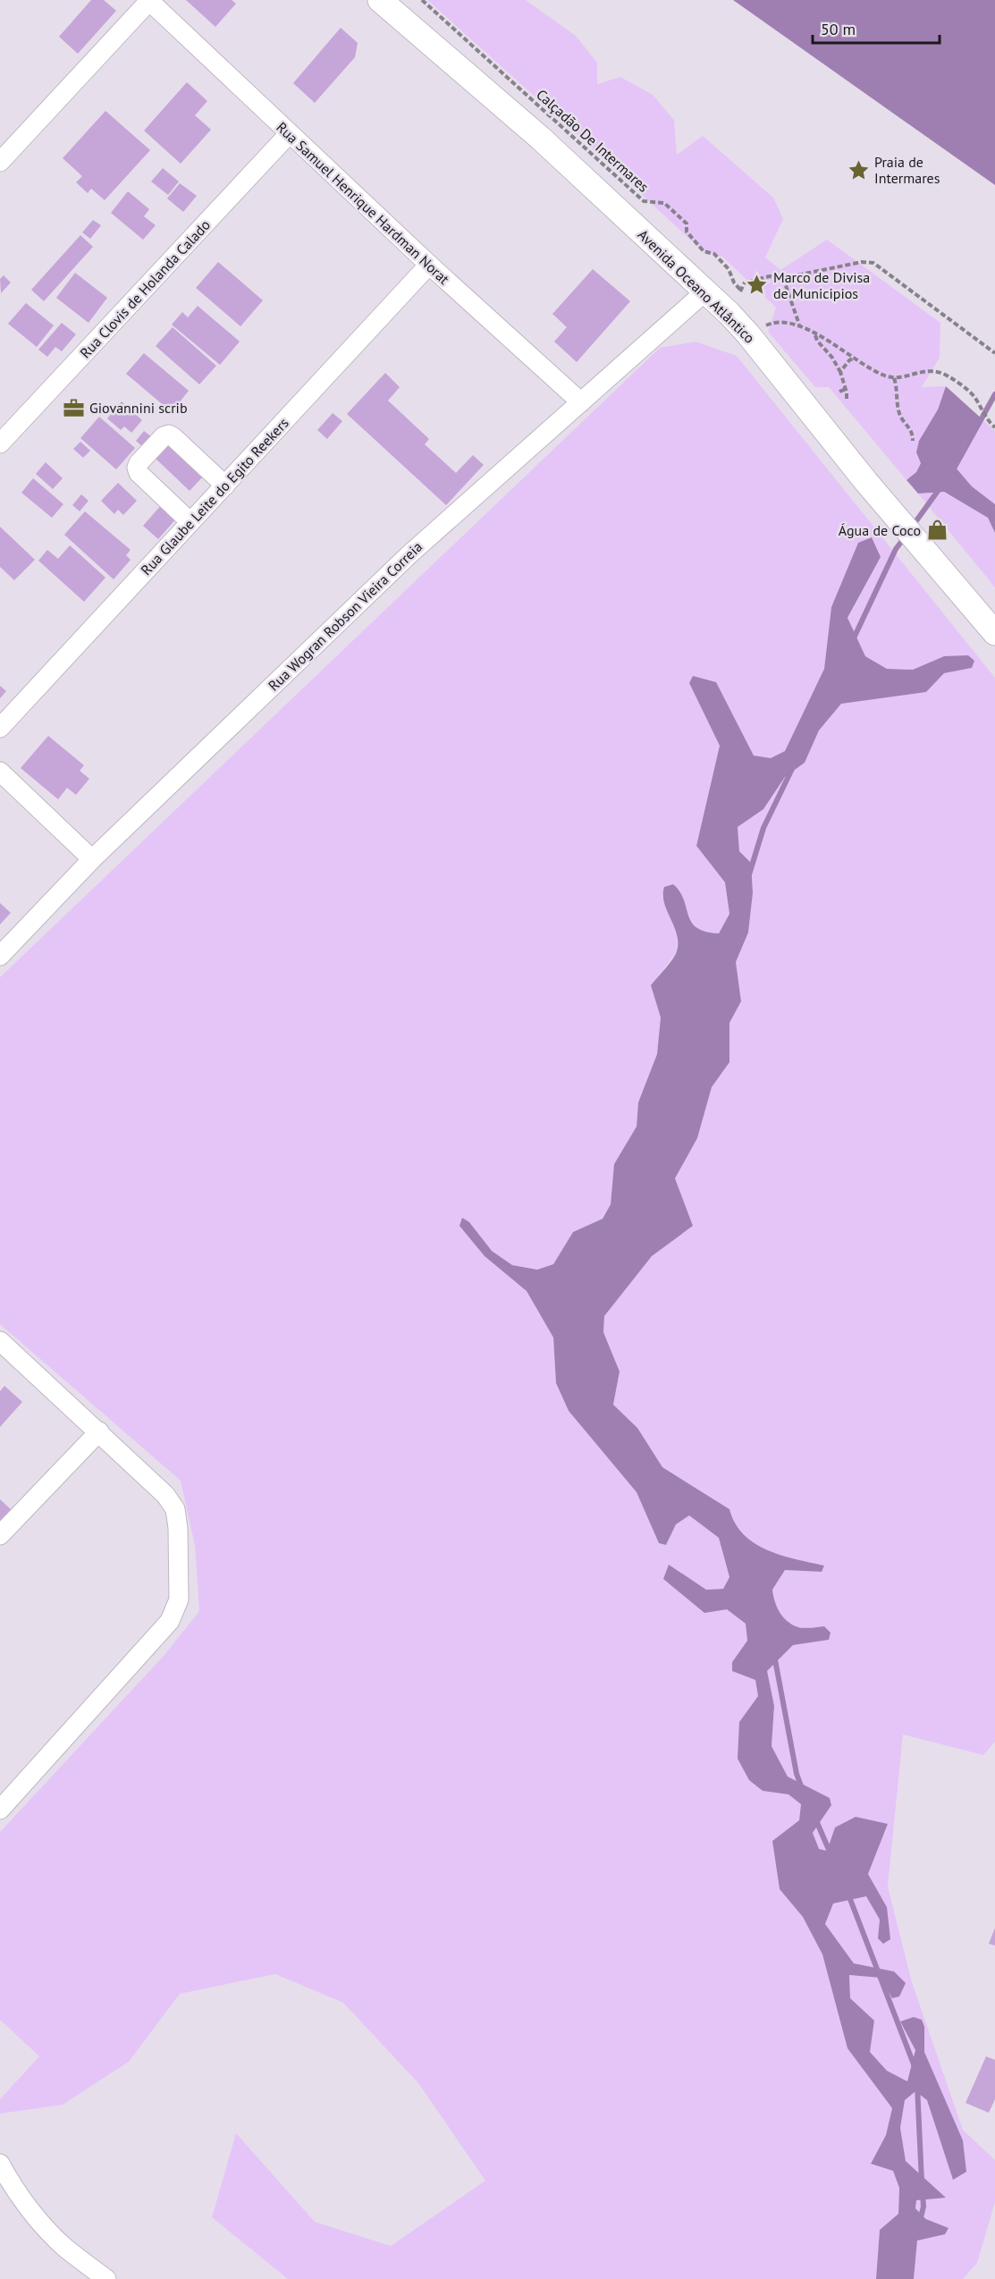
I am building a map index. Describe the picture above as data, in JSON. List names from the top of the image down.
{
  "streets": {
    "main road": ["Avenida Oceano Atlântico"],
    "street": [
      "Rua Samuel Henrique Hardman Norat",
      "Rua Clovis de Holanda Calado",
      "Rua Glaube Leite do Egito Reekers",
      "Rua Wogran Robson Vieira Correia"
    ],
    "path": ["Calçadão De Intermares"]
  },
  "crossings": [
    ["Rua Samuel Henrique Hardman Norat", "Rua Clovis de Holanda Calado"],
    ["Rua Samuel Henrique Hardman Norat", "Rua Glaube Leite do Egito Reekers"],
    ["Rua Samuel Henrique Hardman Norat", "Rua Wogran Robson Vieira Correia"],
    ["Avenida Oceano Atlântico", "Rua Wogran Robson Vieira Correia"]
  ],
  "places": {
    "place": ["Praia de Intermares", "Marco de Divisa de Municipios"],
    "office": ["Giovannini scrib"],
    "shop": ["Água de Coco"]
  },
  "scale_bar": "50 m"
}
